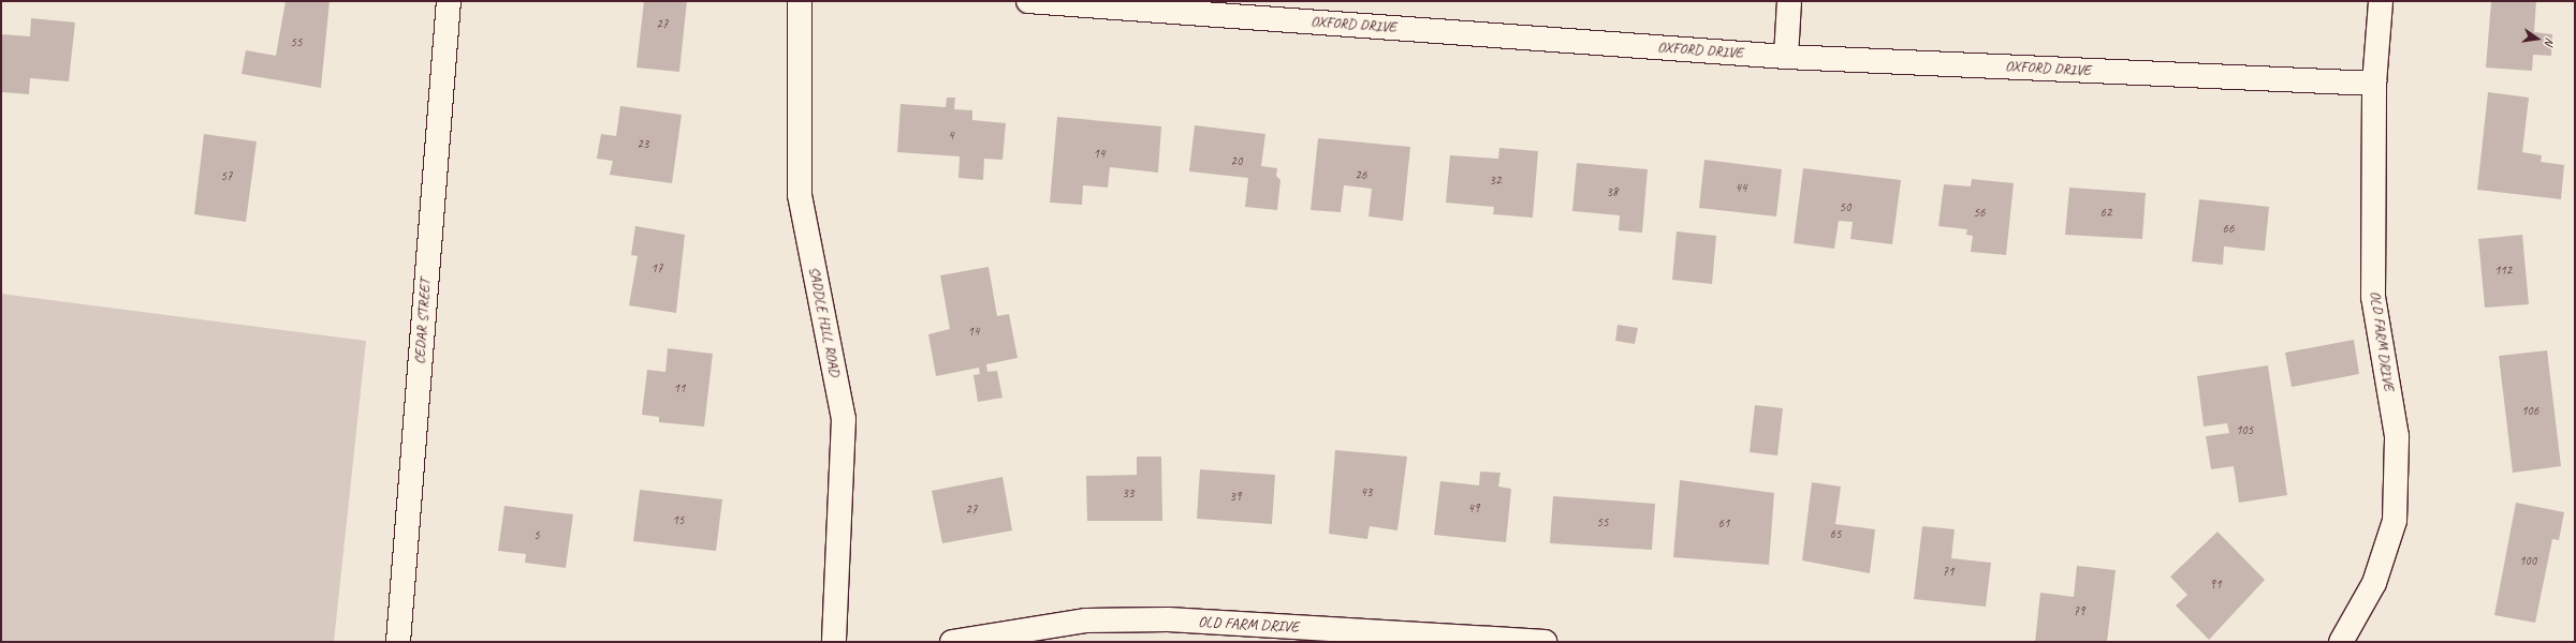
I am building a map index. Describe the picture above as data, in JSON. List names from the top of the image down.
{
  "streets": {
    "street": [
      "OXFORD DRIVE",
      "CEDAR STREET",
      "SADDLE HILL ROAD",
      "OLD FARM DRIVE"
    ]
  },
  "crossings": [
    ["OXFORD DRIVE", "OLD FARM DRIVE"]
  ],
  "house_numbers": [
    "27",
    "55",
    "4",
    "23",
    "14",
    "20",
    "26",
    "57",
    "32",
    "44",
    "38",
    "50",
    "56",
    "62",
    "66",
    "17",
    "112",
    "14",
    "11",
    "106",
    "105",
    "43",
    "33",
    "39",
    "49",
    "27",
    "15",
    "55",
    "61",
    "65",
    "5",
    "100",
    "71",
    "91",
    "79"
  ],
  "north": "right"
}
